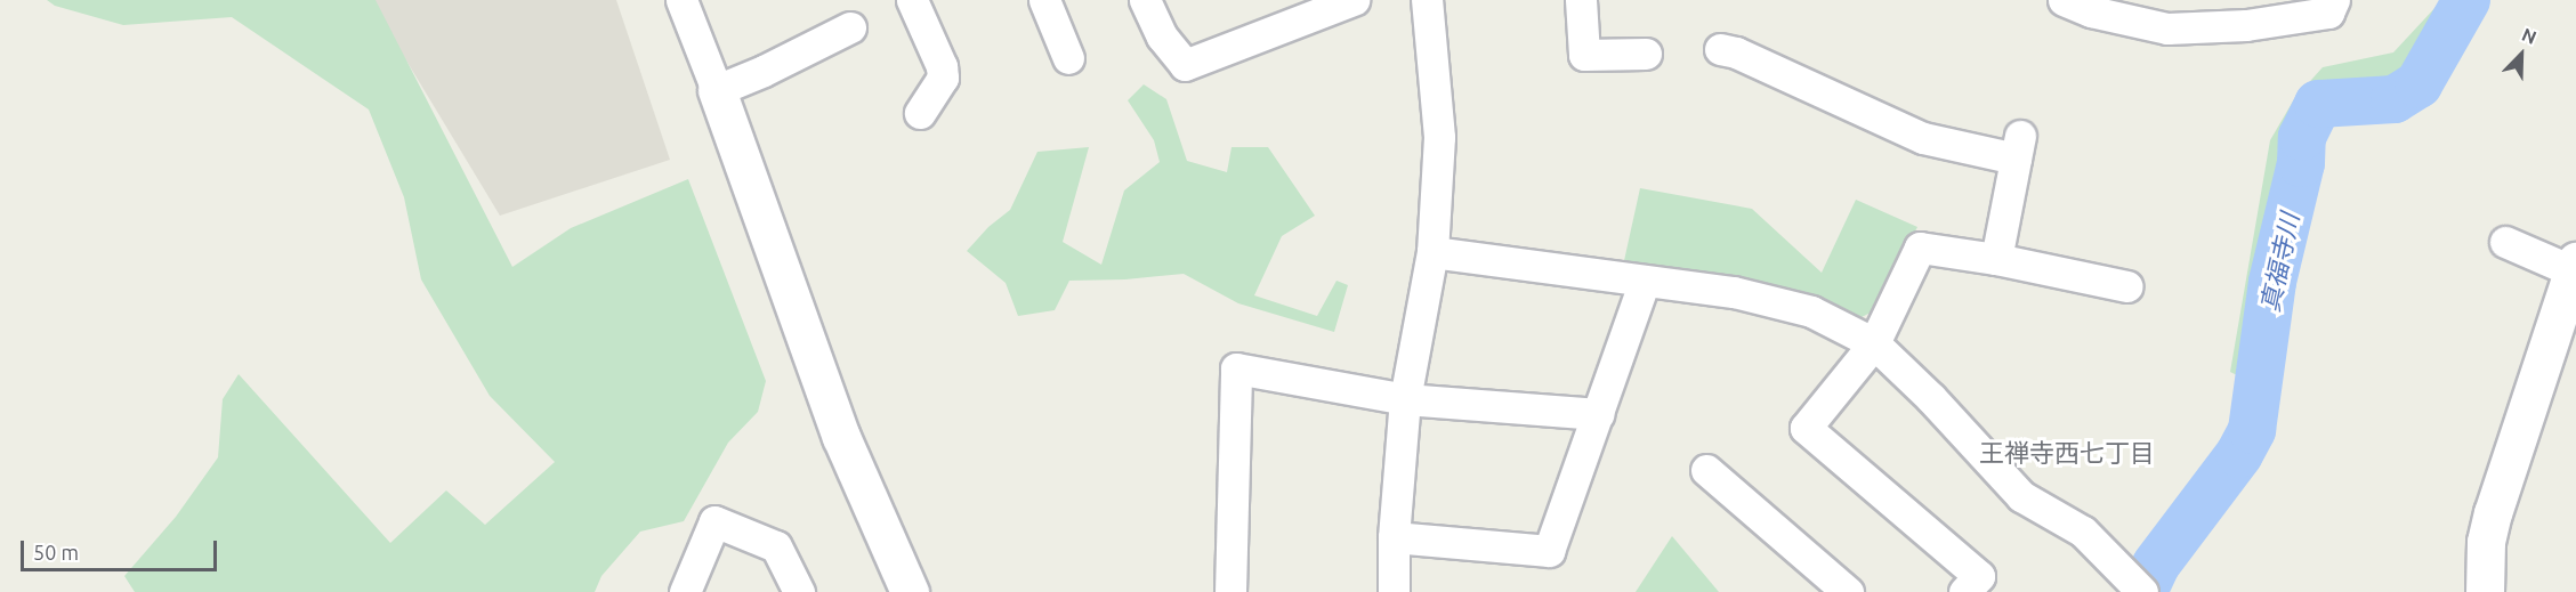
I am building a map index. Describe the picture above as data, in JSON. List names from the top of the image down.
{
  "districts": ["王禅寺西七丁目"],
  "water": ["真福寺川"],
  "scale_bar": "50 m",
  "north": "top right"
}
